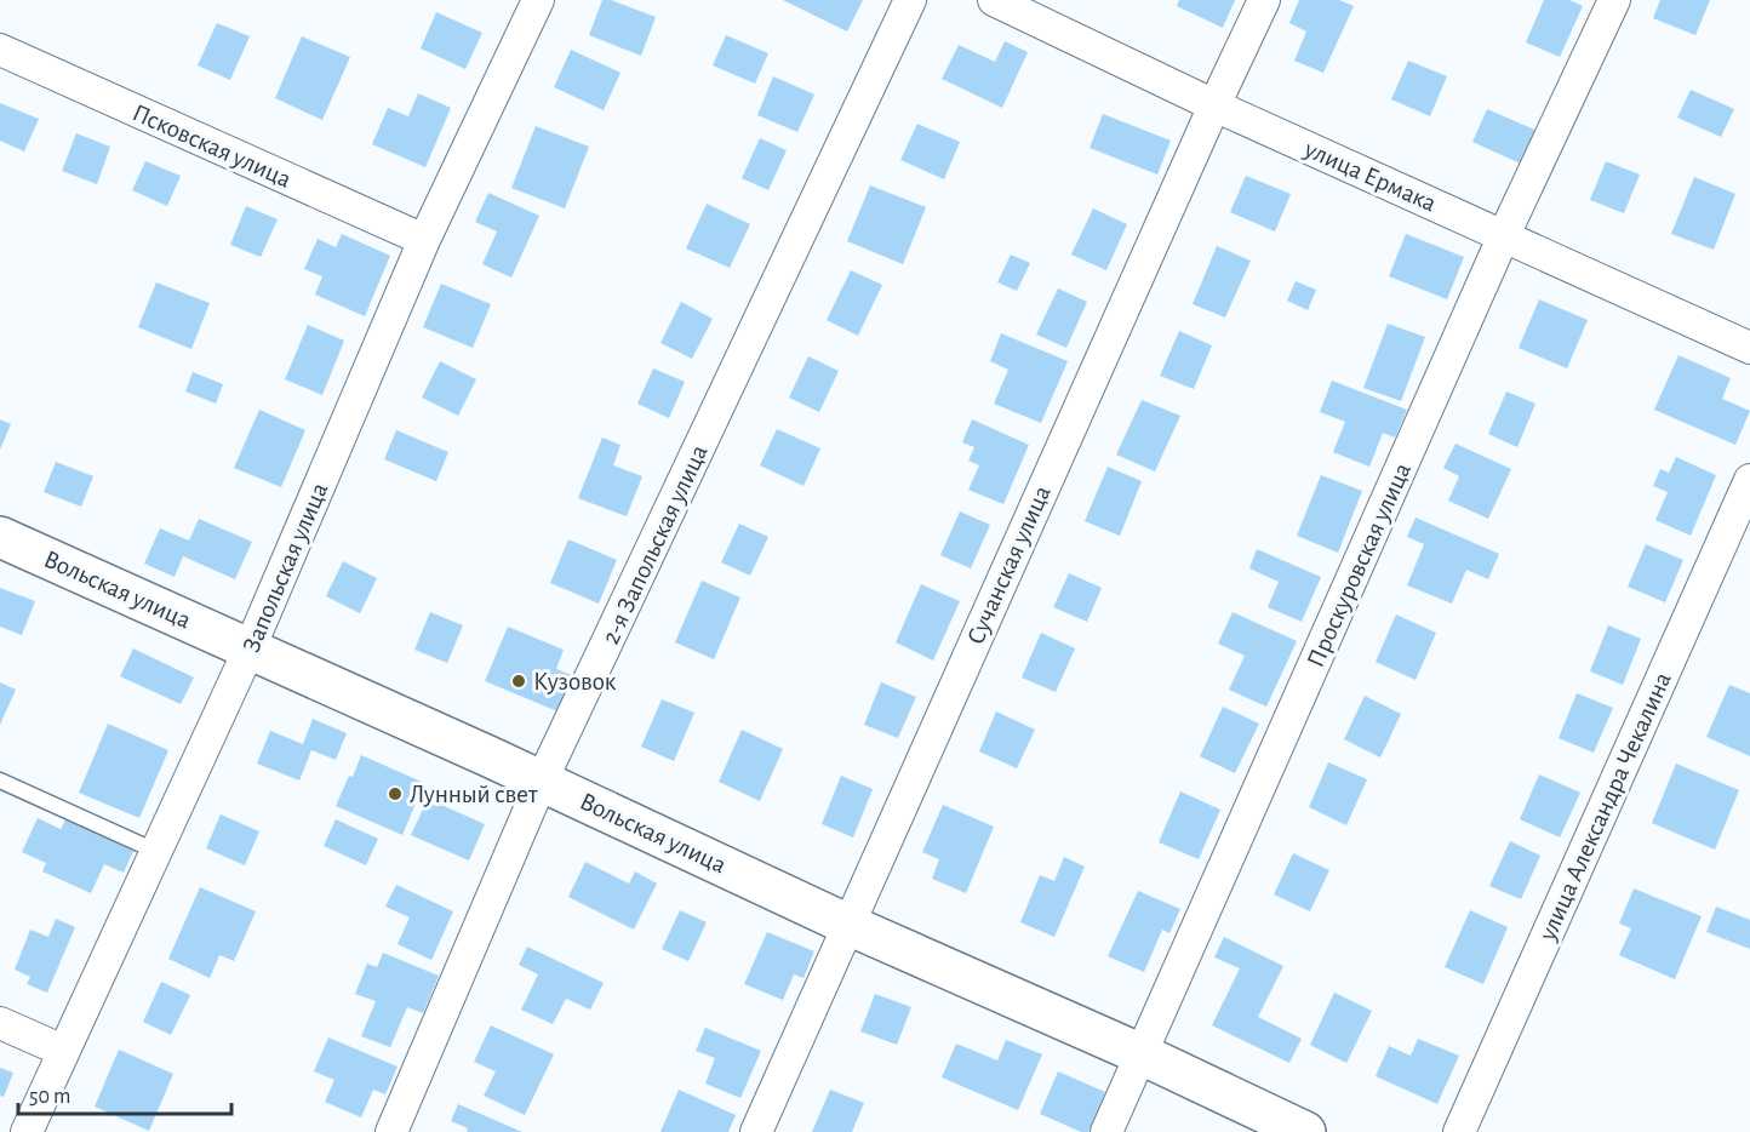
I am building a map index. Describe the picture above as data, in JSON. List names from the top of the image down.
{
  "streets": {
    "street": [
      "Псковская улица",
      "улица Ермака",
      "2-я Запольская улица",
      "Сучанская улица",
      "Проскуровская улица",
      "Запольская улица",
      "Вольская улица",
      "улица Александра Чекалина"
    ]
  },
  "crossings": [
    ["Псковская улица", "Запольская улица"],
    ["улица Ермака", "Сучанская улица"],
    ["улица Ермака", "Проскуровская улица"],
    ["2-я Запольская улица", "Вольская улица"],
    ["Сучанская улица", "Вольская улица"],
    ["Проскуровская улица", "Вольская улица"],
    ["Запольская улица", "Вольская улица"]
  ],
  "places": ["Кузовок", "Лунный свет"],
  "scale_bar": "50 m"
}
